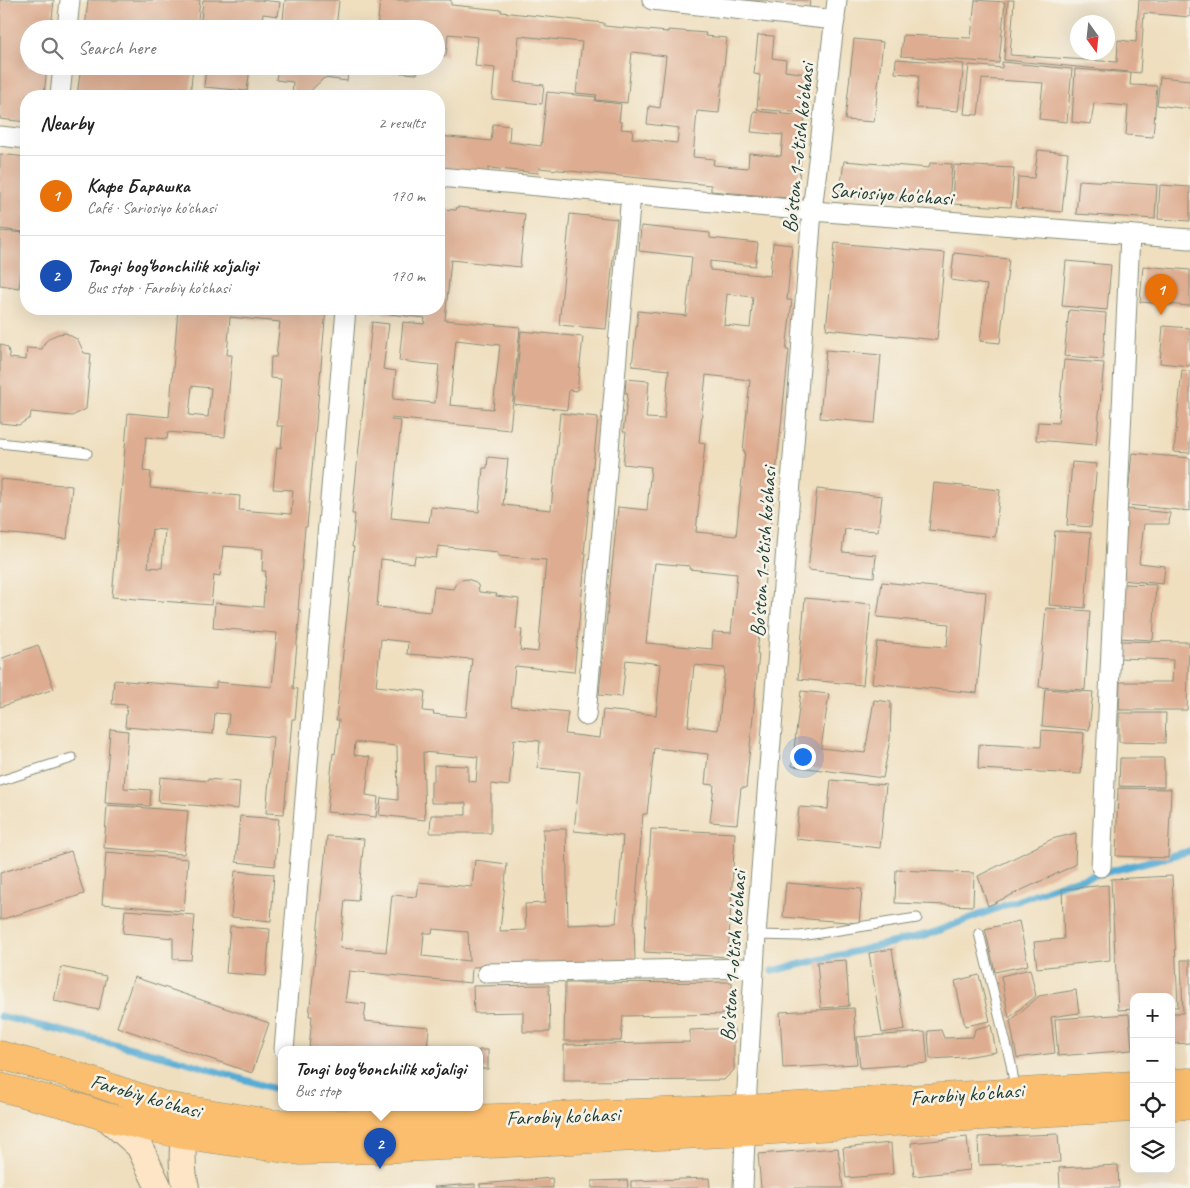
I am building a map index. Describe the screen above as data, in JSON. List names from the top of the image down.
{
  "streets": {
    "main road": ["Farobiy ko'chasi"],
    "street": ["Bo'ston 1-o'tish ko'chasi", "Sariosiyo ko'chasi"]
  },
  "crossings": [
    ["Bo'ston 1-o'tish ko'chasi", "Sariosiyo ko'chasi"],
    ["Bo'ston 1-o'tish ko'chasi", "Farobiy ko'chasi"]
  ],
  "north": "bottom",
  "page": {
    "search": "Search here",
    "heading": ["Nearby", "2 results"],
    "list": [
      {
        "mark": "1",
        "name": "Кафе Барашка",
        "note": "Café · Sariosiyo ko'chasi",
        "value": "170 m"
      },
      {
        "mark": "2",
        "name": "Tongi bog‘bonchilik xo‘jaligi",
        "note": "Bus stop · Farobiy ko'chasi",
        "value": "170 m"
      }
    ],
    "pins": ["1", "2"],
    "map_buttons": ["+", "−"],
    "popup": ["Tongi bog‘bonchilik xo‘jaligi", "Bus stop"]
  }
}
